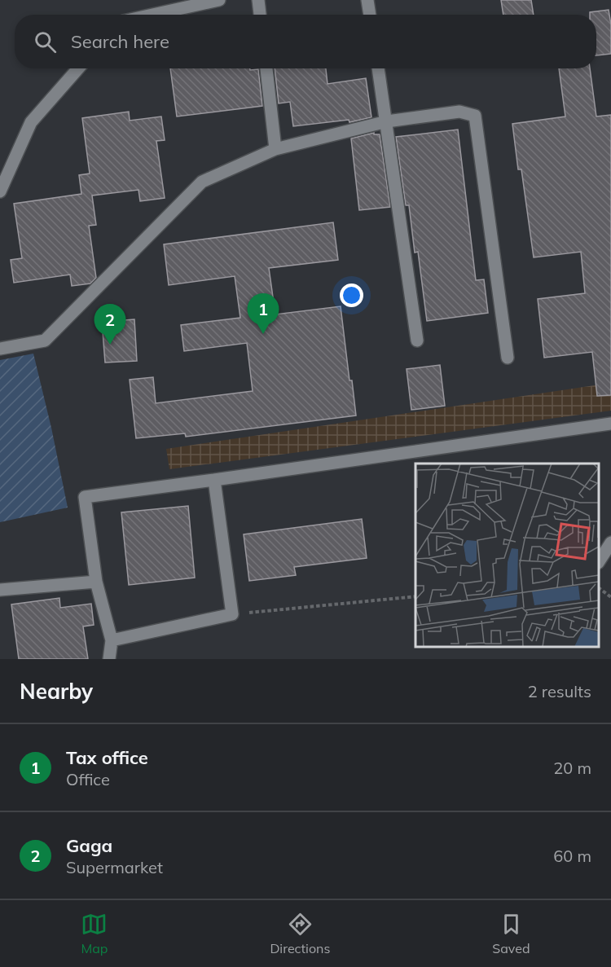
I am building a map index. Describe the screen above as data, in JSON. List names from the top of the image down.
{
  "page": {
    "search": "Search here",
    "pins": ["1", "2"],
    "heading": ["Nearby", "2 results"],
    "list": [
      {
        "mark": "1",
        "name": "Tax office",
        "note": "Office",
        "value": "20 m"
      },
      {
        "mark": "2",
        "name": "Gaga",
        "note": "Supermarket",
        "value": "60 m"
      }
    ],
    "nav": ["Map", "Directions", "Saved"]
  }
}
